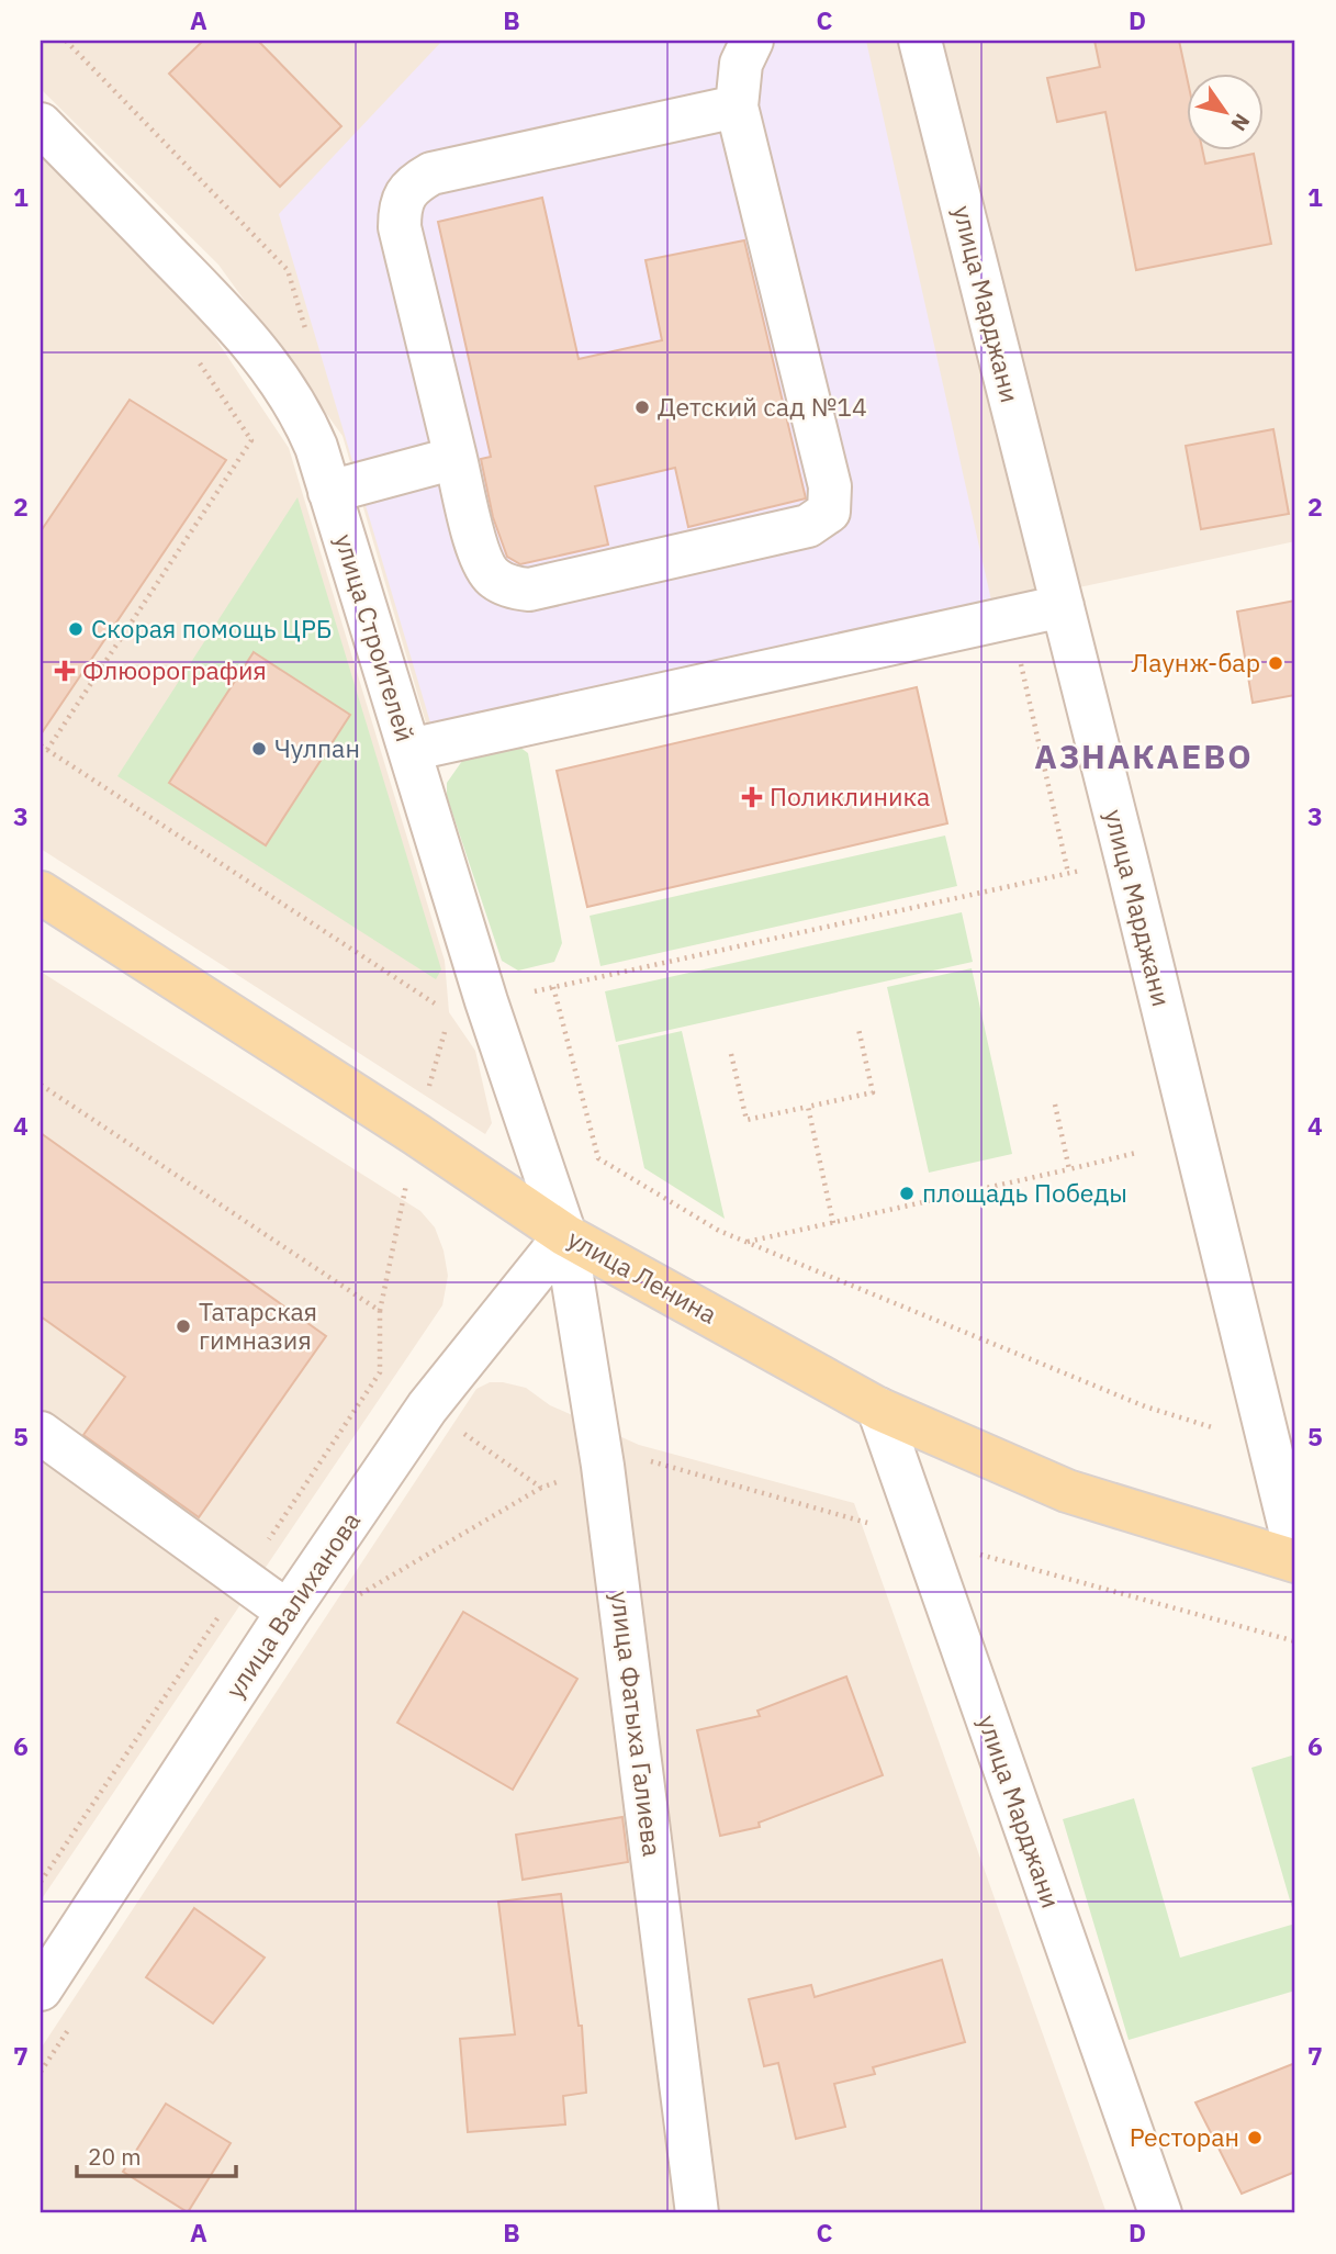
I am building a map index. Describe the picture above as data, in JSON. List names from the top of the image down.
{
  "streets": {
    "main road": ["улица Ленина"],
    "street": [
      "улица Марджани",
      "улица Строителей",
      "улица Валиханова",
      "улица Фатыха Галиева"
    ]
  },
  "crossings": [
    ["улица Марджани", "улица Ленина"],
    ["улица Строителей", "улица Ленина"],
    ["улица Строителей", "улица Валиханова"],
    ["улица Строителей", "улица Фатыха Галиева"],
    ["улица Ленина", "улица Валиханова"],
    ["улица Ленина", "улица Фатыха Галиева"],
    ["улица Валиханова", "улица Фатыха Галиева"]
  ],
  "districts": ["АЗНАКАЕВО"],
  "places": {
    "other": [
      "Детский сад №14",
      "Скорая помощь ЦРБ",
      "Лаунж-бар",
      "Чулпан",
      "площадь Победы",
      "Татарская гимназия",
      "Ресторан"
    ],
    "health": ["Флюорография", "Поликлиника"]
  },
  "scale_bar": "20 m",
  "north": "bottom right",
  "grid": {
    "columns": [
      "A",
      "B",
      "C",
      "D"
    ],
    "rows": [
      "1",
      "2",
      "3",
      "4",
      "5",
      "6",
      "7"
    ]
  }
}
